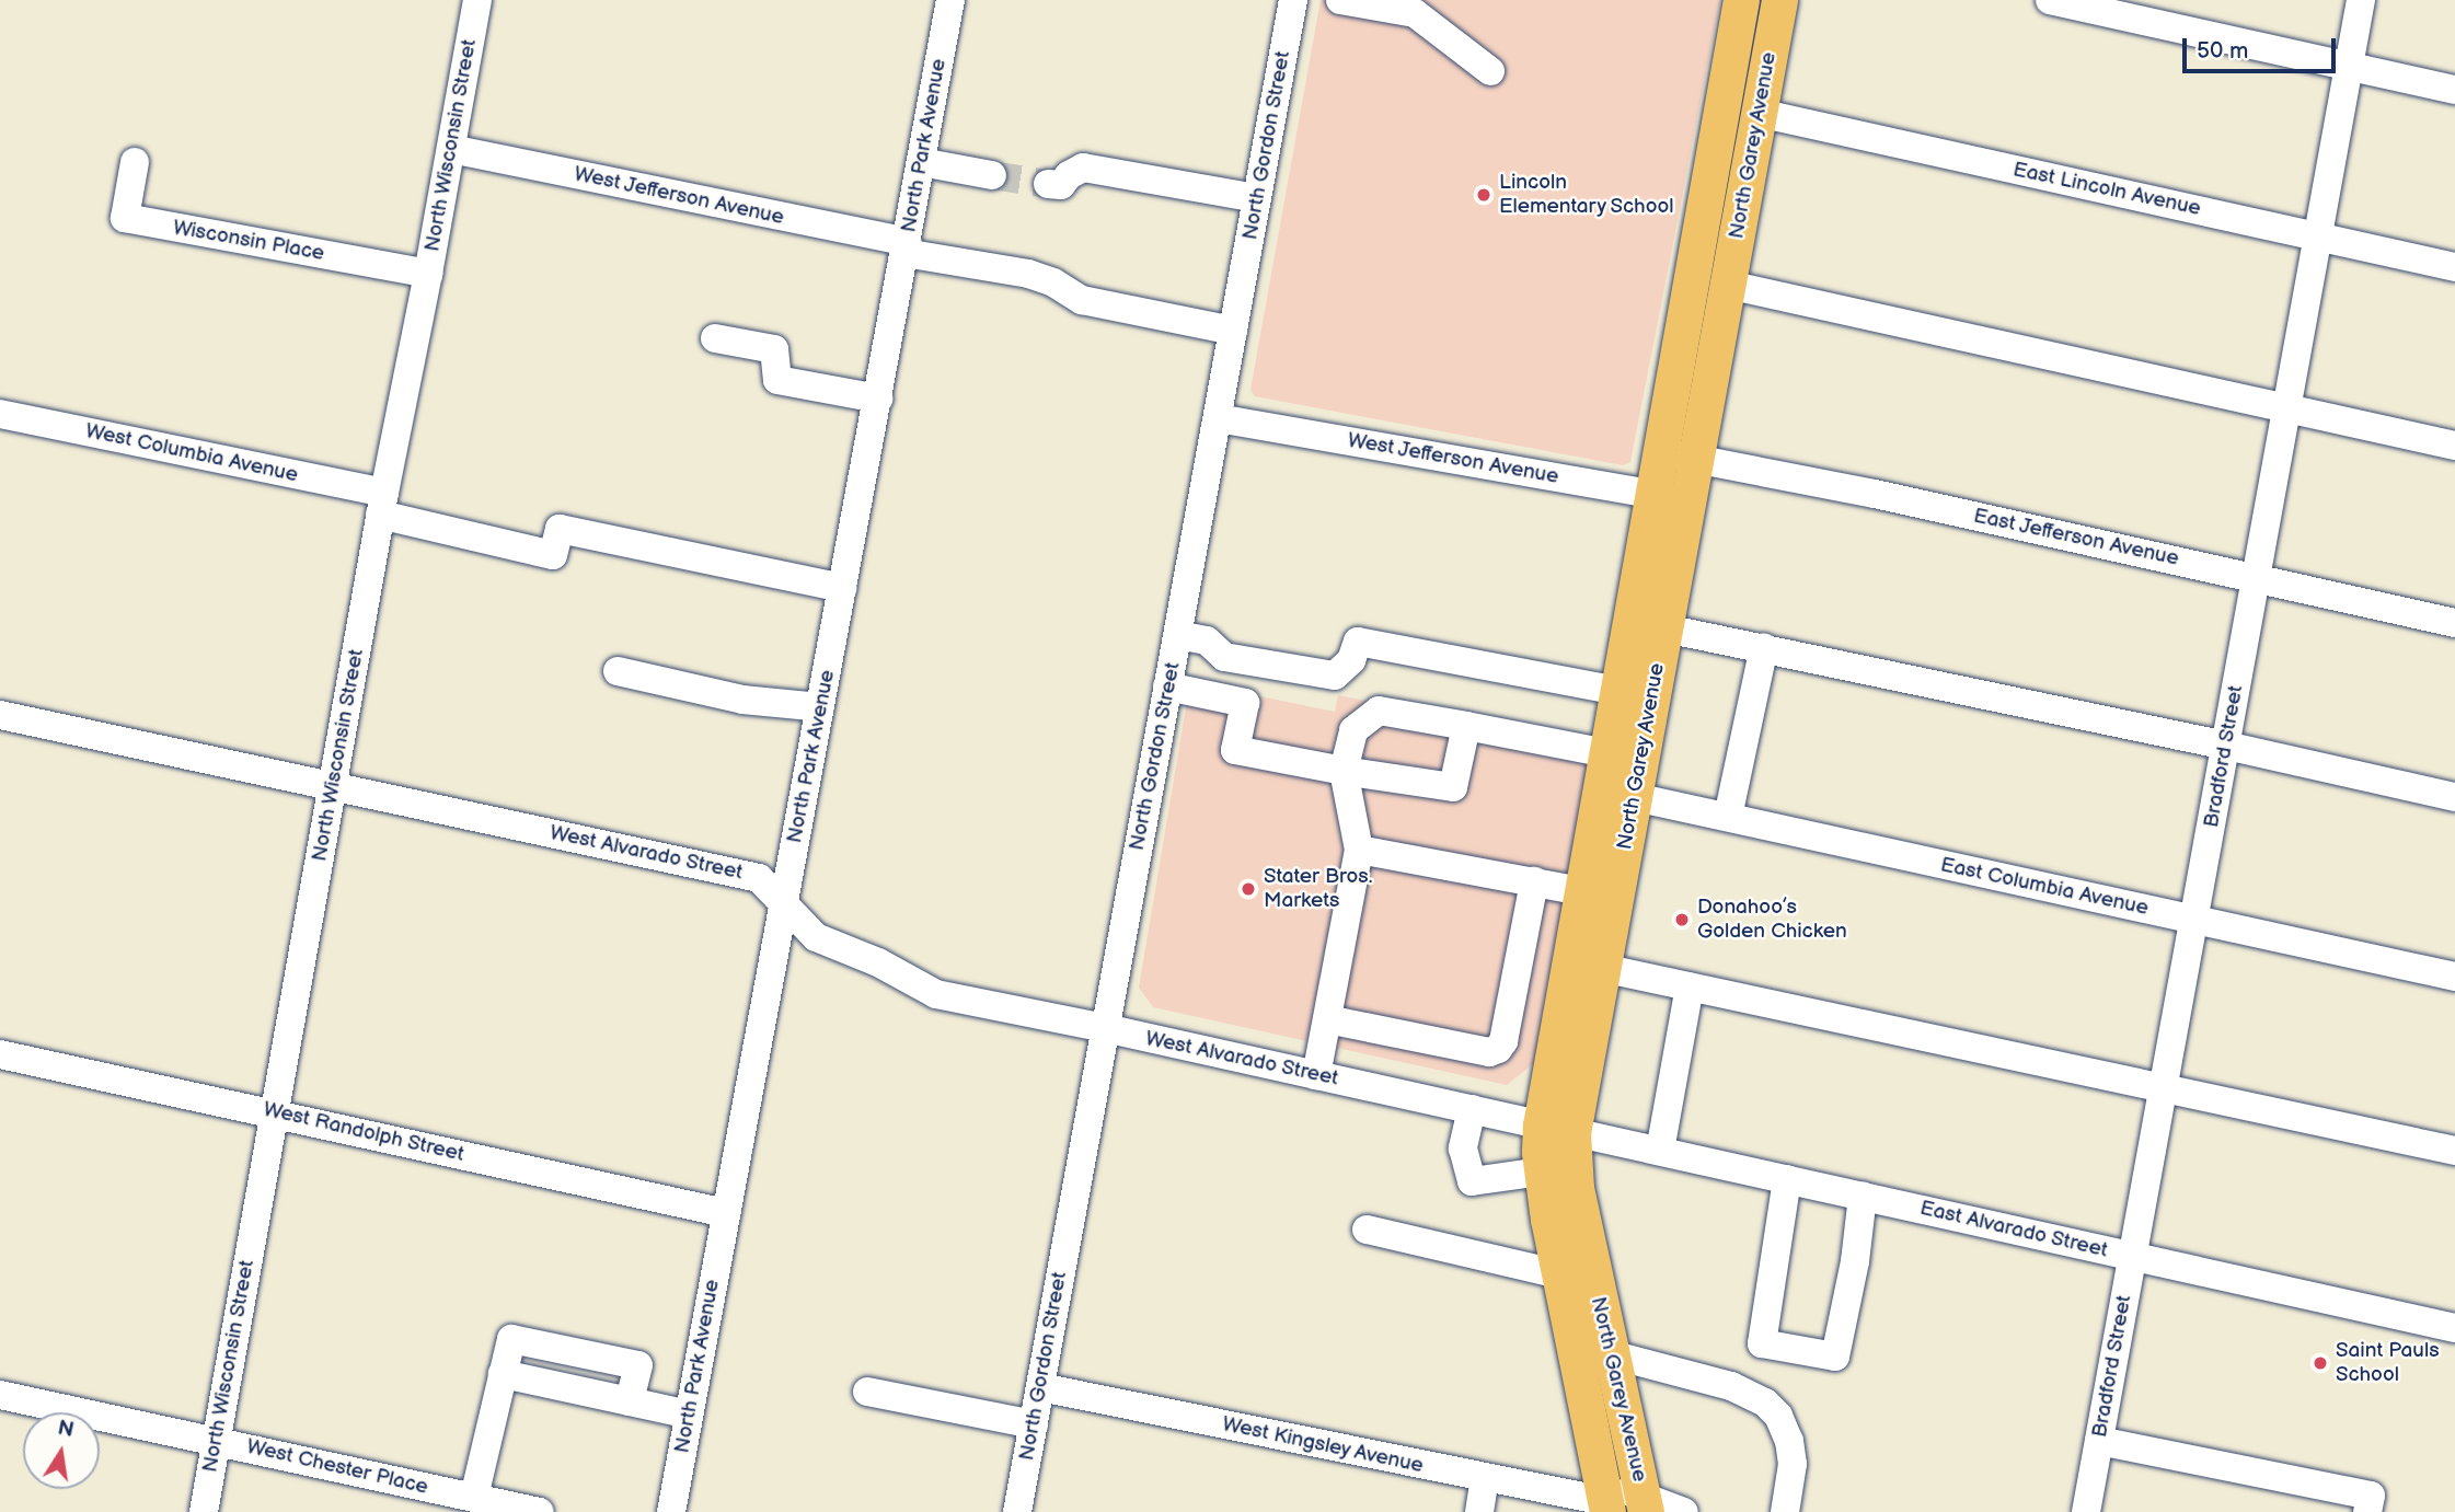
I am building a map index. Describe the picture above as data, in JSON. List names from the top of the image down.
{
  "streets": {
    "main road": ["North Garey Avenue"],
    "street": [
      "North Wisconsin Street",
      "North Park Avenue",
      "North Gordon Street",
      "East Lincoln Avenue",
      "West Jefferson Avenue",
      "Wisconsin Place",
      "West Columbia Avenue",
      "East Jefferson Avenue",
      "Bradford Street",
      "West Alvarado Street",
      "East Columbia Avenue",
      "West Randolph Street",
      "East Alvarado Street",
      "West Kingsley Avenue",
      "West Chester Place"
    ]
  },
  "crossings": [
    ["North Wisconsin Street", "West Jefferson Avenue"],
    ["North Wisconsin Street", "Wisconsin Place"],
    ["North Wisconsin Street", "West Columbia Avenue"],
    ["North Wisconsin Street", "West Alvarado Street"],
    ["North Wisconsin Street", "West Randolph Street"],
    ["North Wisconsin Street", "West Chester Place"],
    ["North Park Avenue", "West Jefferson Avenue"],
    ["North Park Avenue", "West Columbia Avenue"],
    ["North Park Avenue", "West Alvarado Street"],
    ["North Park Avenue", "West Randolph Street"],
    ["North Gordon Street", "West Jefferson Avenue"],
    ["North Gordon Street", "West Alvarado Street"],
    ["North Gordon Street", "West Kingsley Avenue"],
    ["North Garey Avenue", "East Lincoln Avenue"],
    ["North Garey Avenue", "West Jefferson Avenue"],
    ["North Garey Avenue", "East Jefferson Avenue"],
    ["North Garey Avenue", "West Alvarado Street"],
    ["North Garey Avenue", "East Columbia Avenue"],
    ["North Garey Avenue", "East Alvarado Street"],
    ["North Garey Avenue", "West Kingsley Avenue"],
    ["East Lincoln Avenue", "Bradford Street"],
    ["East Jefferson Avenue", "Bradford Street"],
    ["Bradford Street", "East Columbia Avenue"],
    ["Bradford Street", "East Alvarado Street"],
    ["West Alvarado Street", "East Alvarado Street"]
  ],
  "places": [
    "Lincoln Elementary School",
    "Stater Bros. Markets",
    "Donahoo’s Golden Chicken",
    "Saint Pauls School"
  ],
  "scale_bar": "50 m",
  "north": "top"
}
